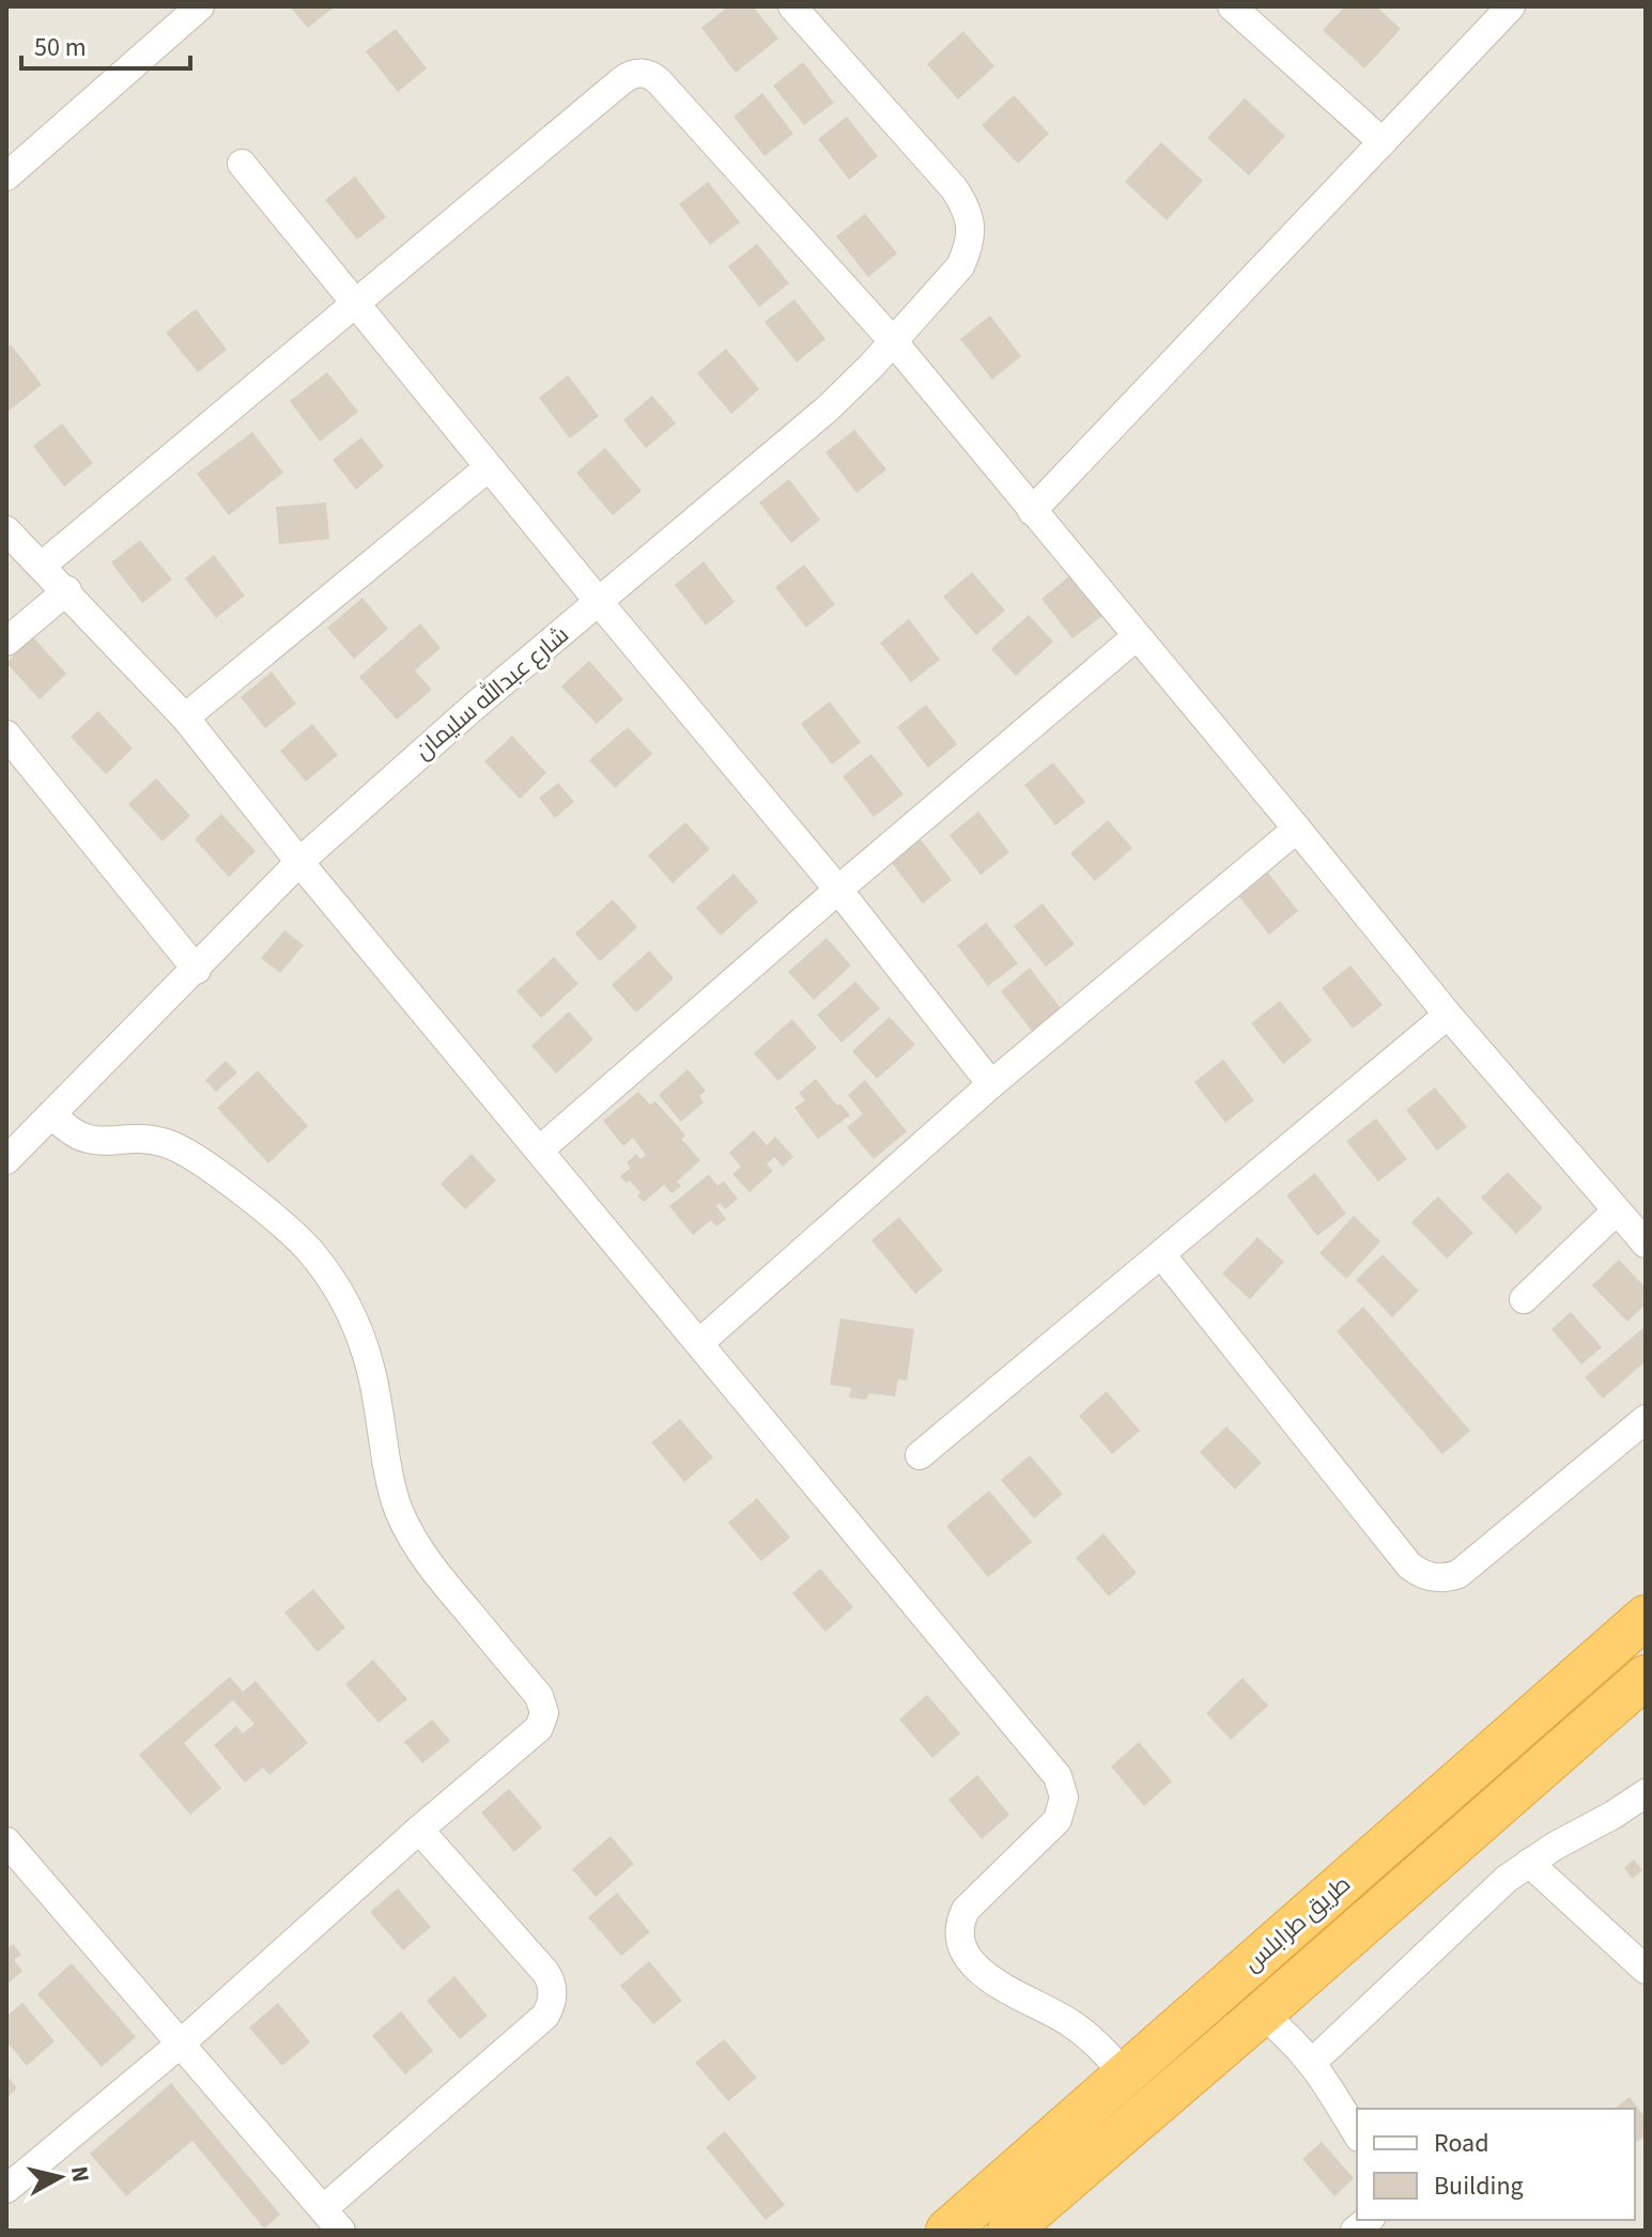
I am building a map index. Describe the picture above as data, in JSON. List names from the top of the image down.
{
  "streets": {
    "highway": ["طريق طرابلس"],
    "street": ["شارع عبدالله سليمان"]
  },
  "legend": ["Road", "Building"],
  "scale_bar": "50 m",
  "north": "right"
}
